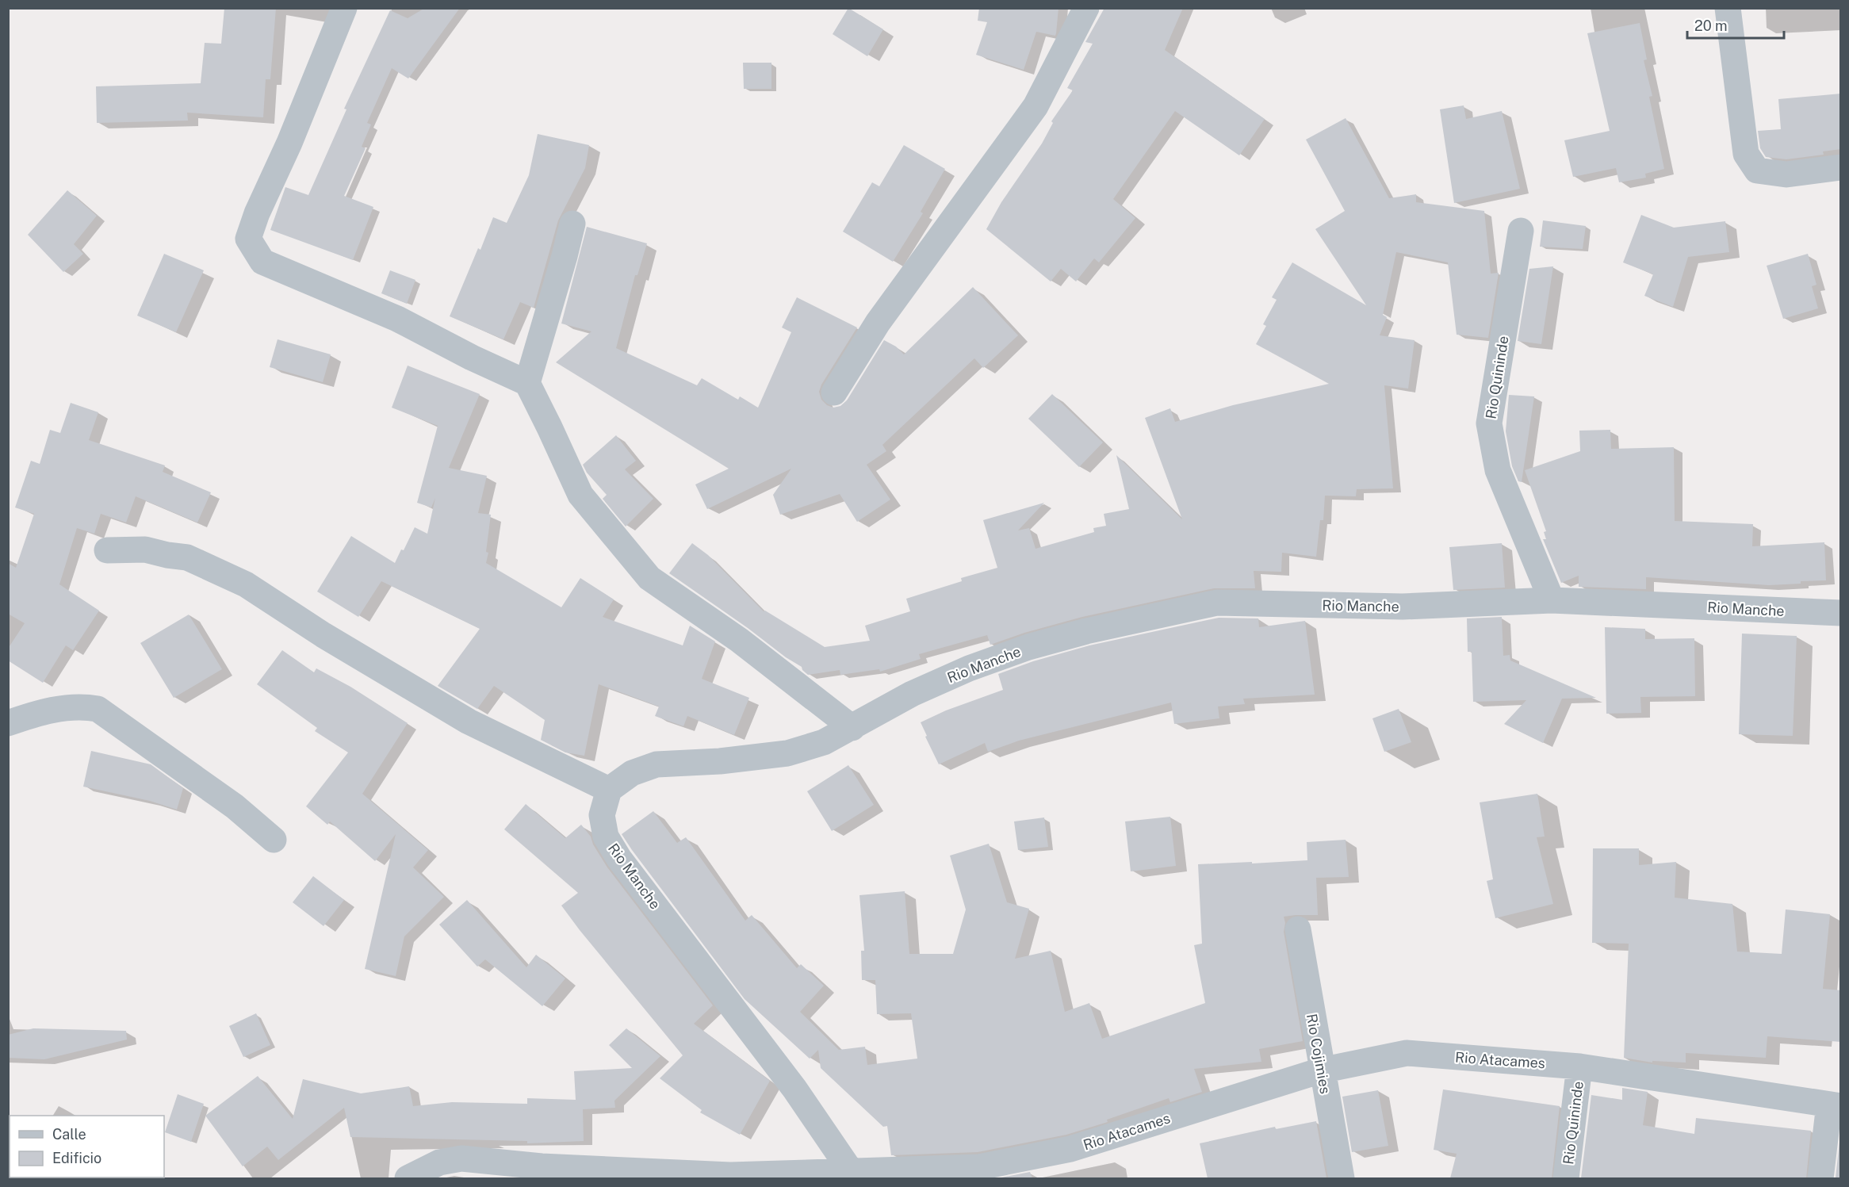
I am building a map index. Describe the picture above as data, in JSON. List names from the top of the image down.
{
  "streets": {
    "street": [
      "Rio Quininde",
      "Rio Manche",
      "Rio Cojimies",
      "Rio Atacames"
    ]
  },
  "crossings": [
    ["Rio Quininde", "Rio Manche"],
    ["Rio Quininde", "Rio Atacames"],
    ["Rio Manche", "Rio Atacames"],
    ["Rio Cojimies", "Rio Atacames"]
  ],
  "legend": ["Calle", "Edificio"],
  "scale_bar": "20 m"
}
